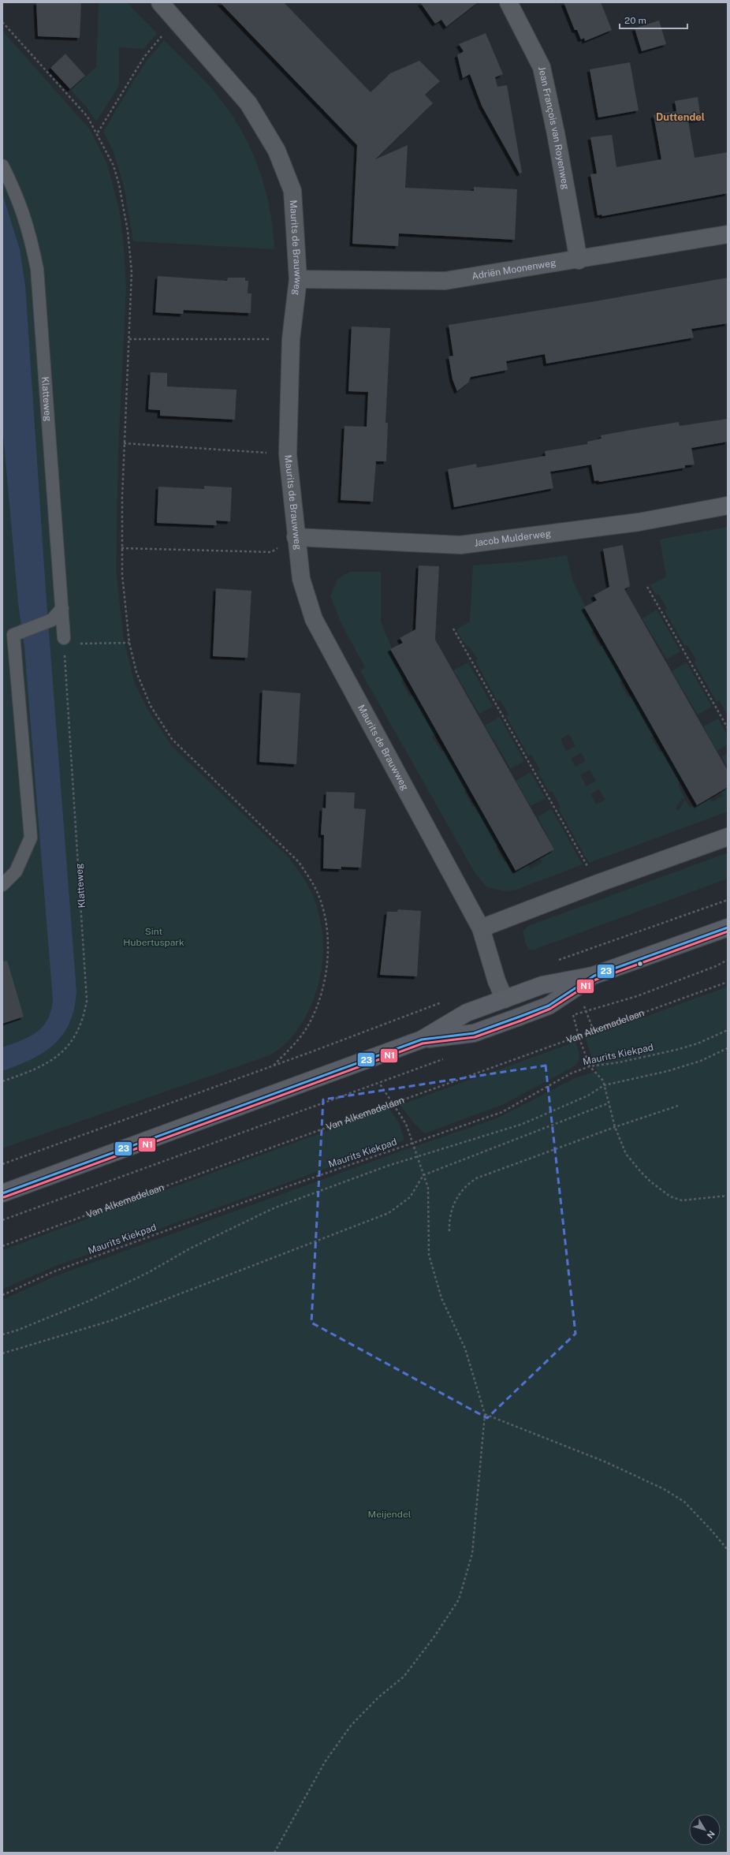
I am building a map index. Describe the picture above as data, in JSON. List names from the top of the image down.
{
  "streets": {
    "street": [
      "Jean François van Royenweg",
      "Maurits de Brauwweg",
      "Adriën Moonenweg",
      "Jacob Mulderweg"
    ],
    "lane": ["Klatteweg"],
    "path": ["Van Alkemadelaan", "Maurits Kiekpad"]
  },
  "crossings": [
    ["Jean François van Royenweg", "Adriën Moonenweg"],
    ["Maurits de Brauwweg", "Adriën Moonenweg"],
    ["Maurits de Brauwweg", "Jacob Mulderweg"]
  ],
  "districts": ["Duttendel"],
  "parks": ["Sint Hubertuspark", "Meijendel"],
  "lines": ["transit line 23", "transit line N1"],
  "scale_bar": "20 m",
  "north": "bottom right"
}
